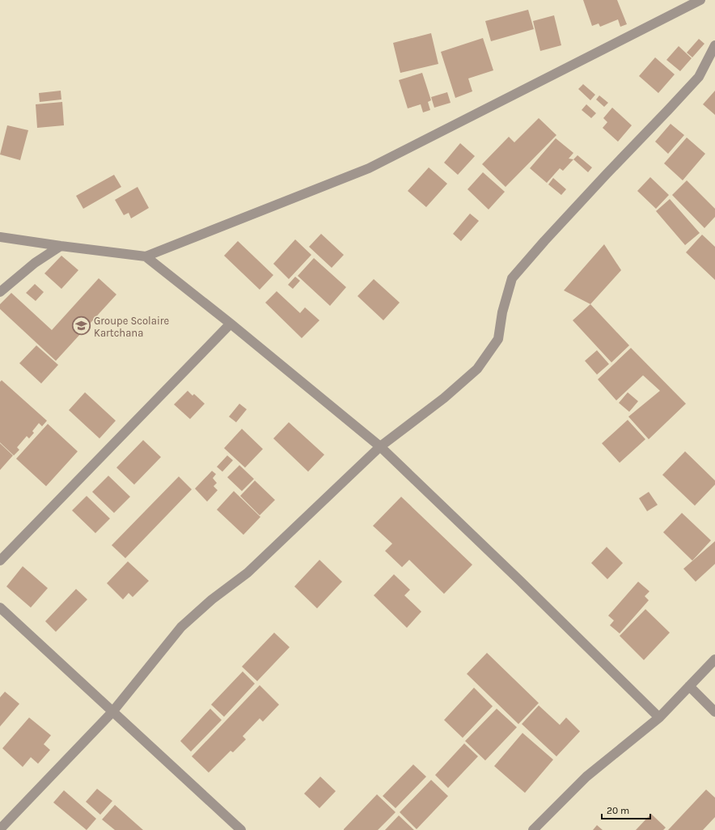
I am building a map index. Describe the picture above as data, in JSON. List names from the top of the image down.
{
  "places": {
    "school or university": ["Groupe Scolaire Kartchana"]
  },
  "scale_bar": "20 m"
}
